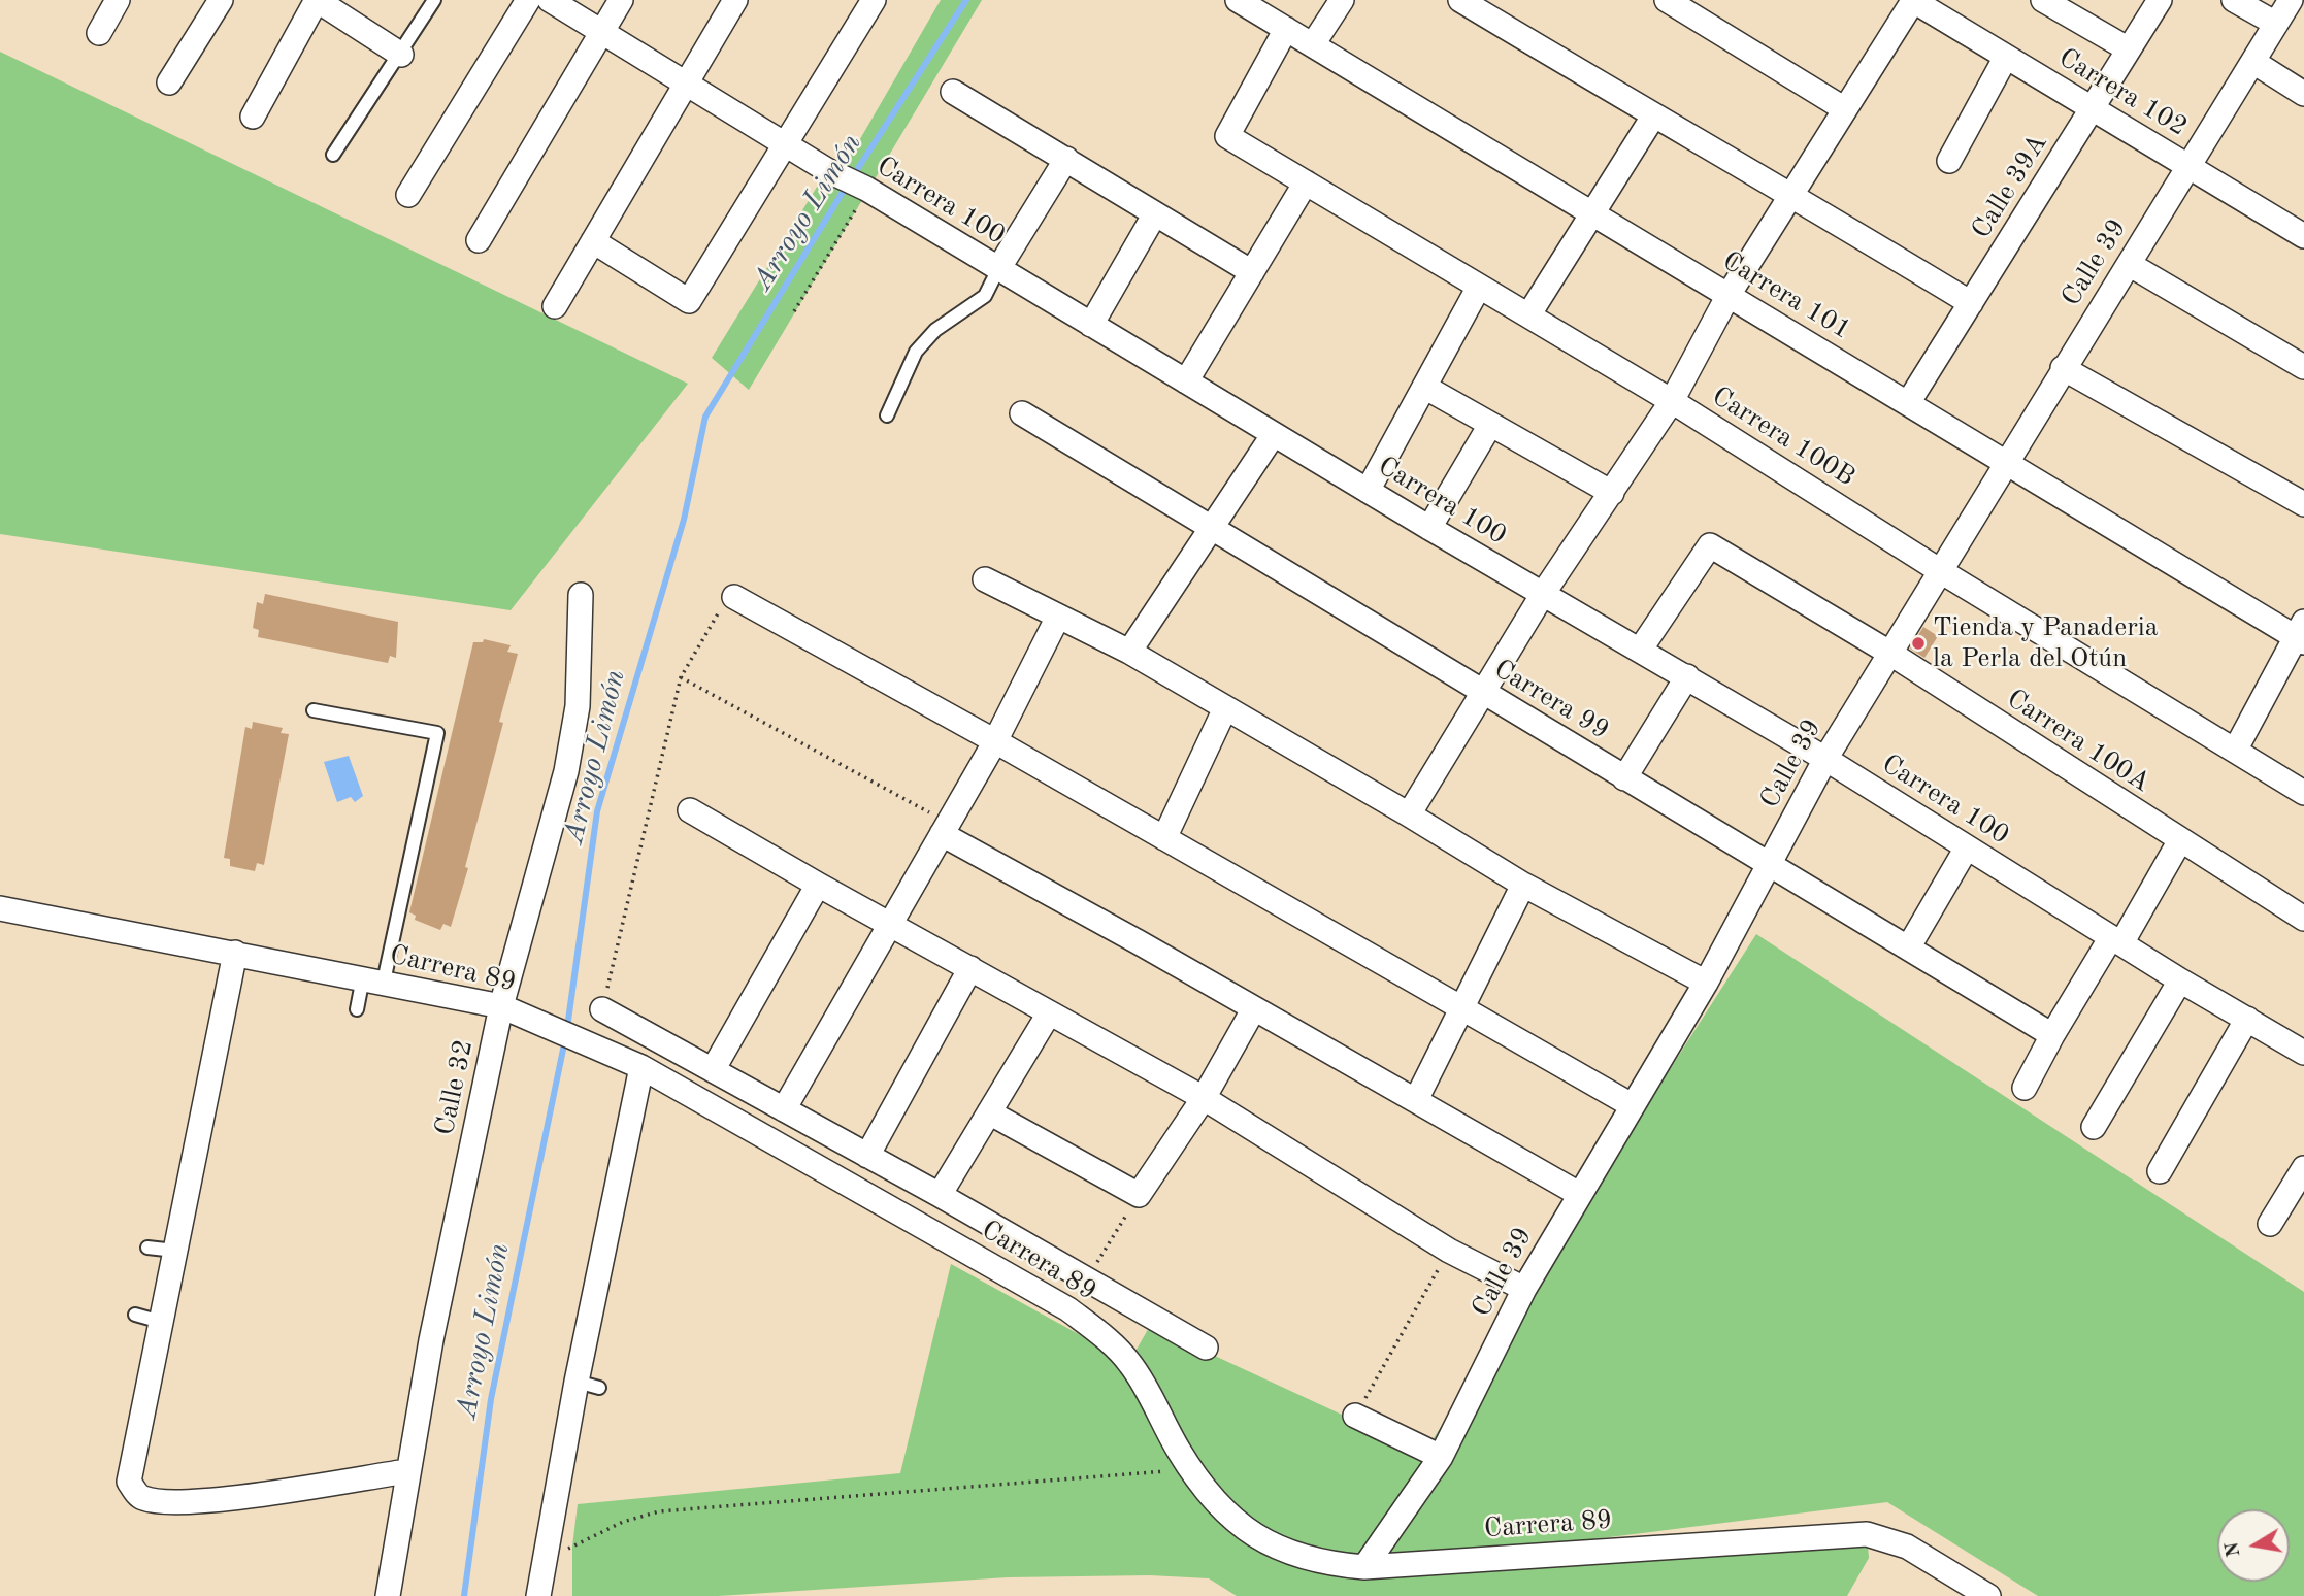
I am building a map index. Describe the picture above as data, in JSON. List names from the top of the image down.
{
  "streets": {
    "street": [
      "Carrera 102",
      "Calle 39A",
      "Carrera 100",
      "Calle 39",
      "Carrera 101",
      "Carrera 100B",
      "Carrera 99",
      "Carrera 100A",
      "Carrera 89",
      "Calle 32"
    ]
  },
  "crossings": [
    ["Carrera 102", "Calle 39A"],
    ["Carrera 102", "Calle 39"],
    ["Calle 39A", "Carrera 101"],
    ["Carrera 100", "Calle 39"],
    ["Carrera 100", "Carrera 100A"],
    ["Calle 39", "Carrera 101"],
    ["Calle 39", "Carrera 100B"],
    ["Calle 39", "Carrera 99"],
    ["Calle 39", "Carrera 100A"],
    ["Calle 39", "Carrera 89"],
    ["Carrera 101", "Carrera 100B"],
    ["Carrera 89", "Calle 32"]
  ],
  "water": ["Arroyo Limón"],
  "places": ["Tienda y Panaderia la Perla del Otún"],
  "north": "left"
}
